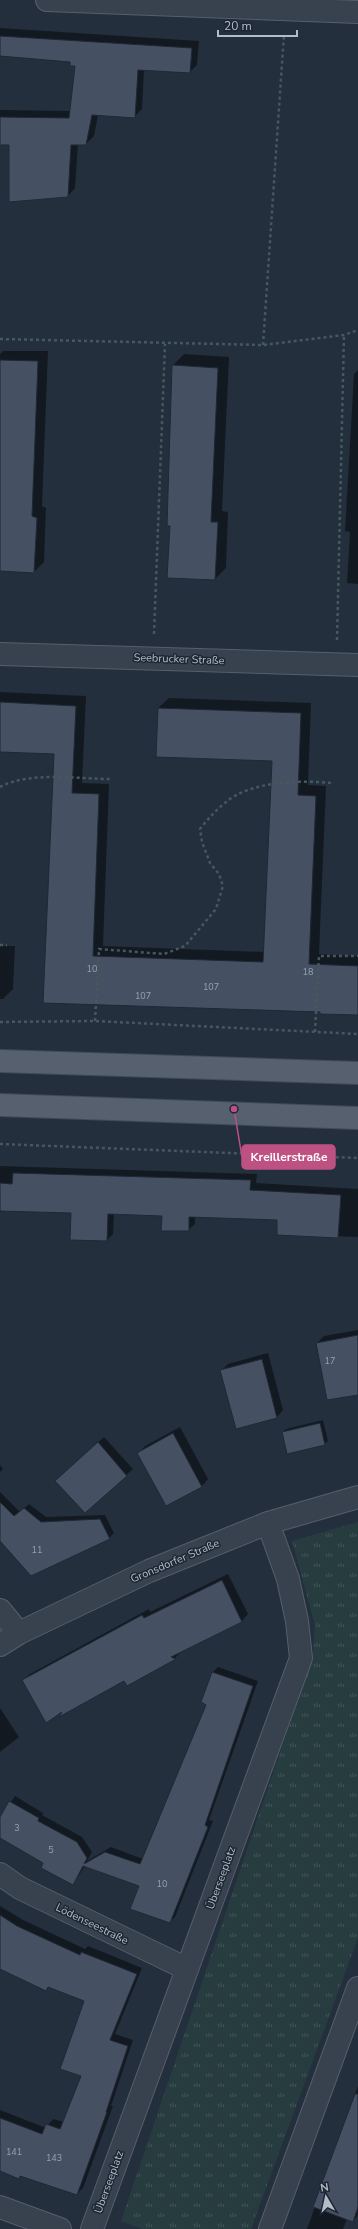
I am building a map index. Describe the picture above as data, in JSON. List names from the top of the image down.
{
  "streets": {
    "street": [
      "Seebrucker Straße",
      "Gronsdorfer Straße",
      "Überseeplatz",
      "Lödenseestraße"
    ]
  },
  "crossings": [
    ["Gronsdorfer Straße", "Überseeplatz"],
    ["Überseeplatz", "Lödenseestraße"]
  ],
  "places": ["Kreillerstraße"],
  "house_numbers": [
    "10",
    "18",
    "107",
    "107",
    "17",
    "11",
    "3",
    "5",
    "10",
    "141",
    "143"
  ],
  "scale_bar": "20 m",
  "north": "top"
}
